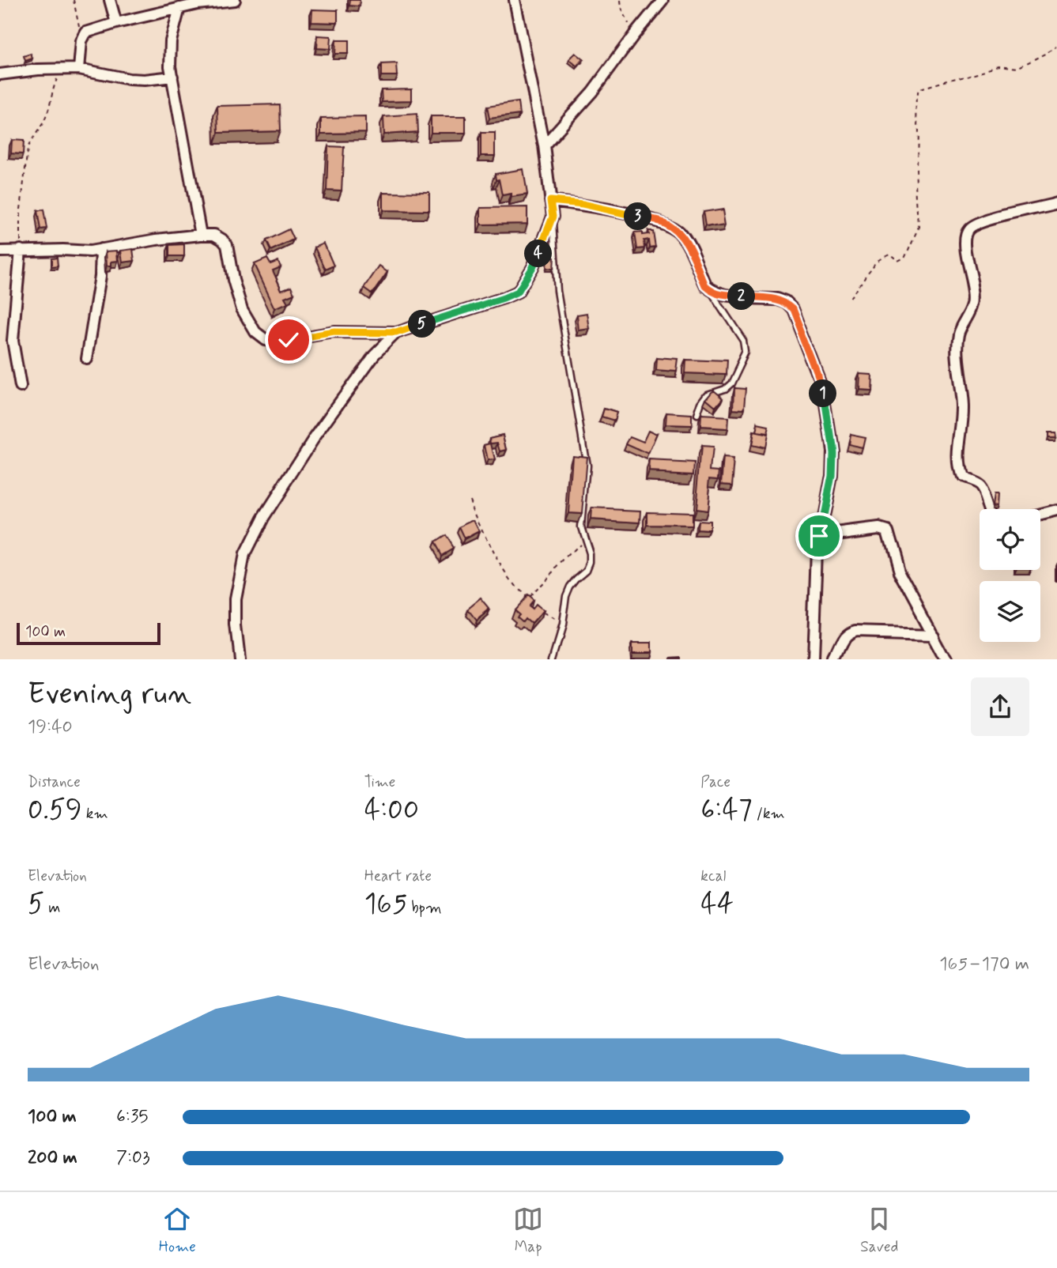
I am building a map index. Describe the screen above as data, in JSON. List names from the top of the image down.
{
  "scale_bar": "100 m",
  "page": {
    "pins": [
      "3",
      "4",
      "2",
      "5",
      "1"
    ],
    "scale": "100 m",
    "heading": ["Evening run", "19:40"],
    "stats": [
      ["Distance", "0.59 km"],
      ["Time", "4:00"],
      ["Pace", "6:47 /km"],
      ["Elevation", "5 m"],
      ["Heart rate", "165 bpm"],
      ["kcal", "44"]
    ],
    "chart": ["Elevation", "165–170 m"],
    "list": [
      {
        "name": "100 m",
        "note": "6:35"
      },
      {
        "name": "200 m",
        "note": "7:03"
      }
    ],
    "tabs": ["Home", "Map", "Saved"]
  }
}
